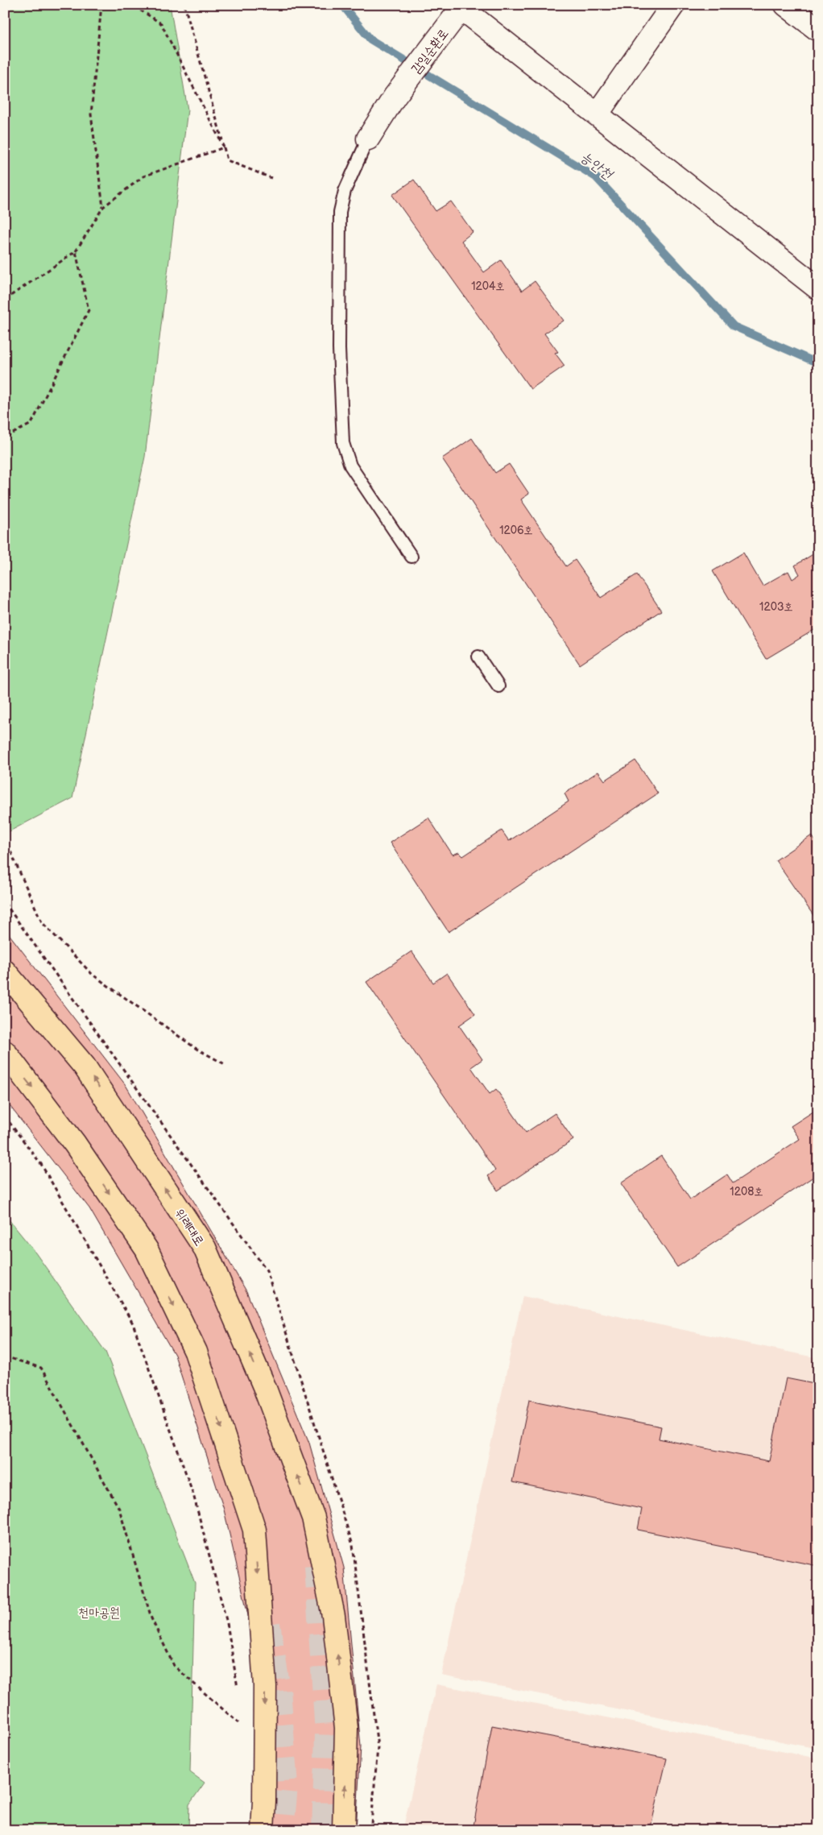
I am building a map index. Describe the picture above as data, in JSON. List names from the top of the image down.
{
  "streets": {
    "main road": ["위례대로"],
    "street": ["감일순환로"]
  },
  "water": ["능안천"],
  "parks": ["천마공원"],
  "house_numbers": [
    "1204호",
    "1206호",
    "1203호",
    "1208호"
  ]
}
